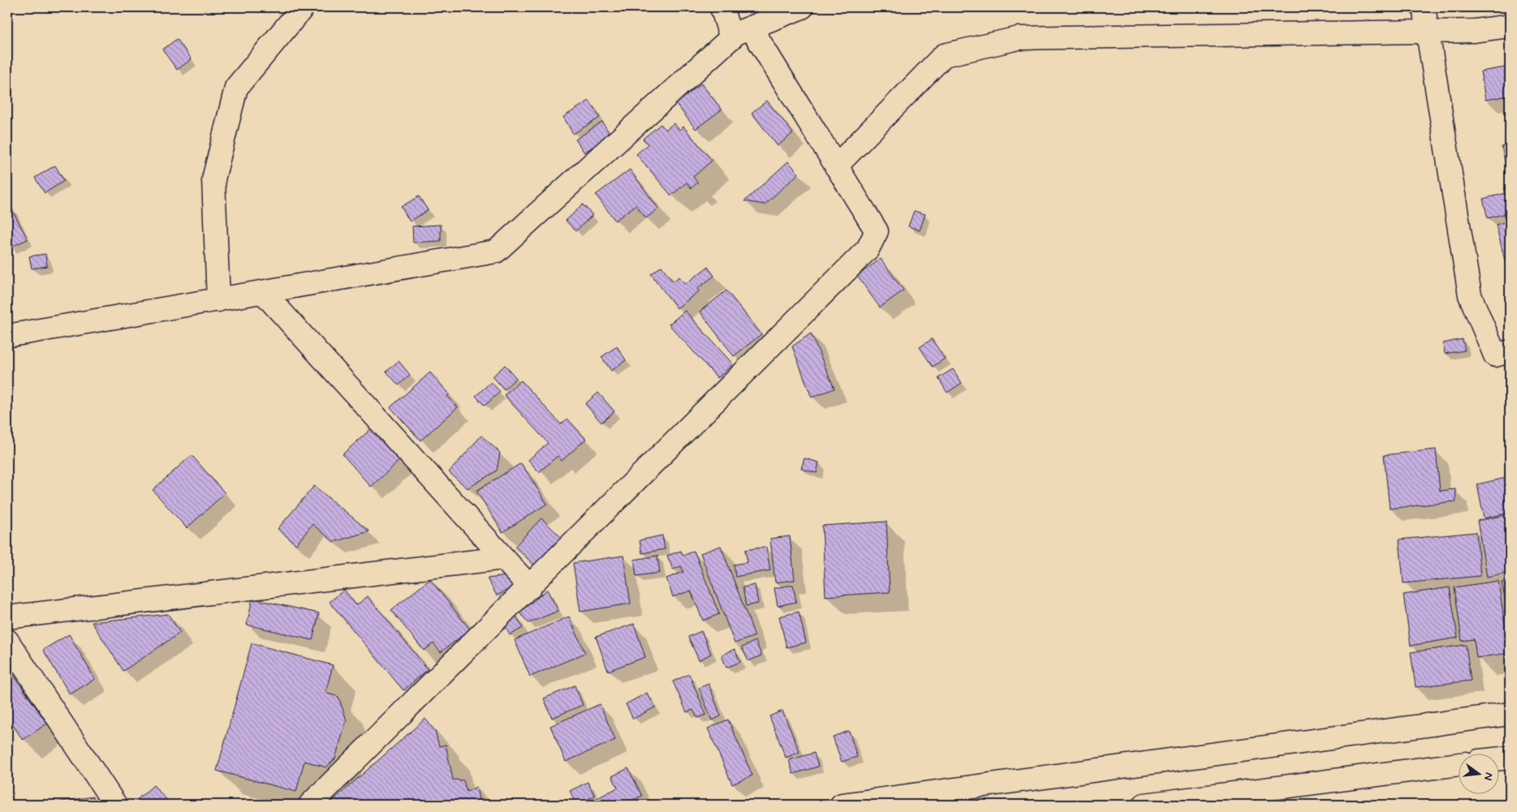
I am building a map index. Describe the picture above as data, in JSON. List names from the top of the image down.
{
  "north": "right"
}
